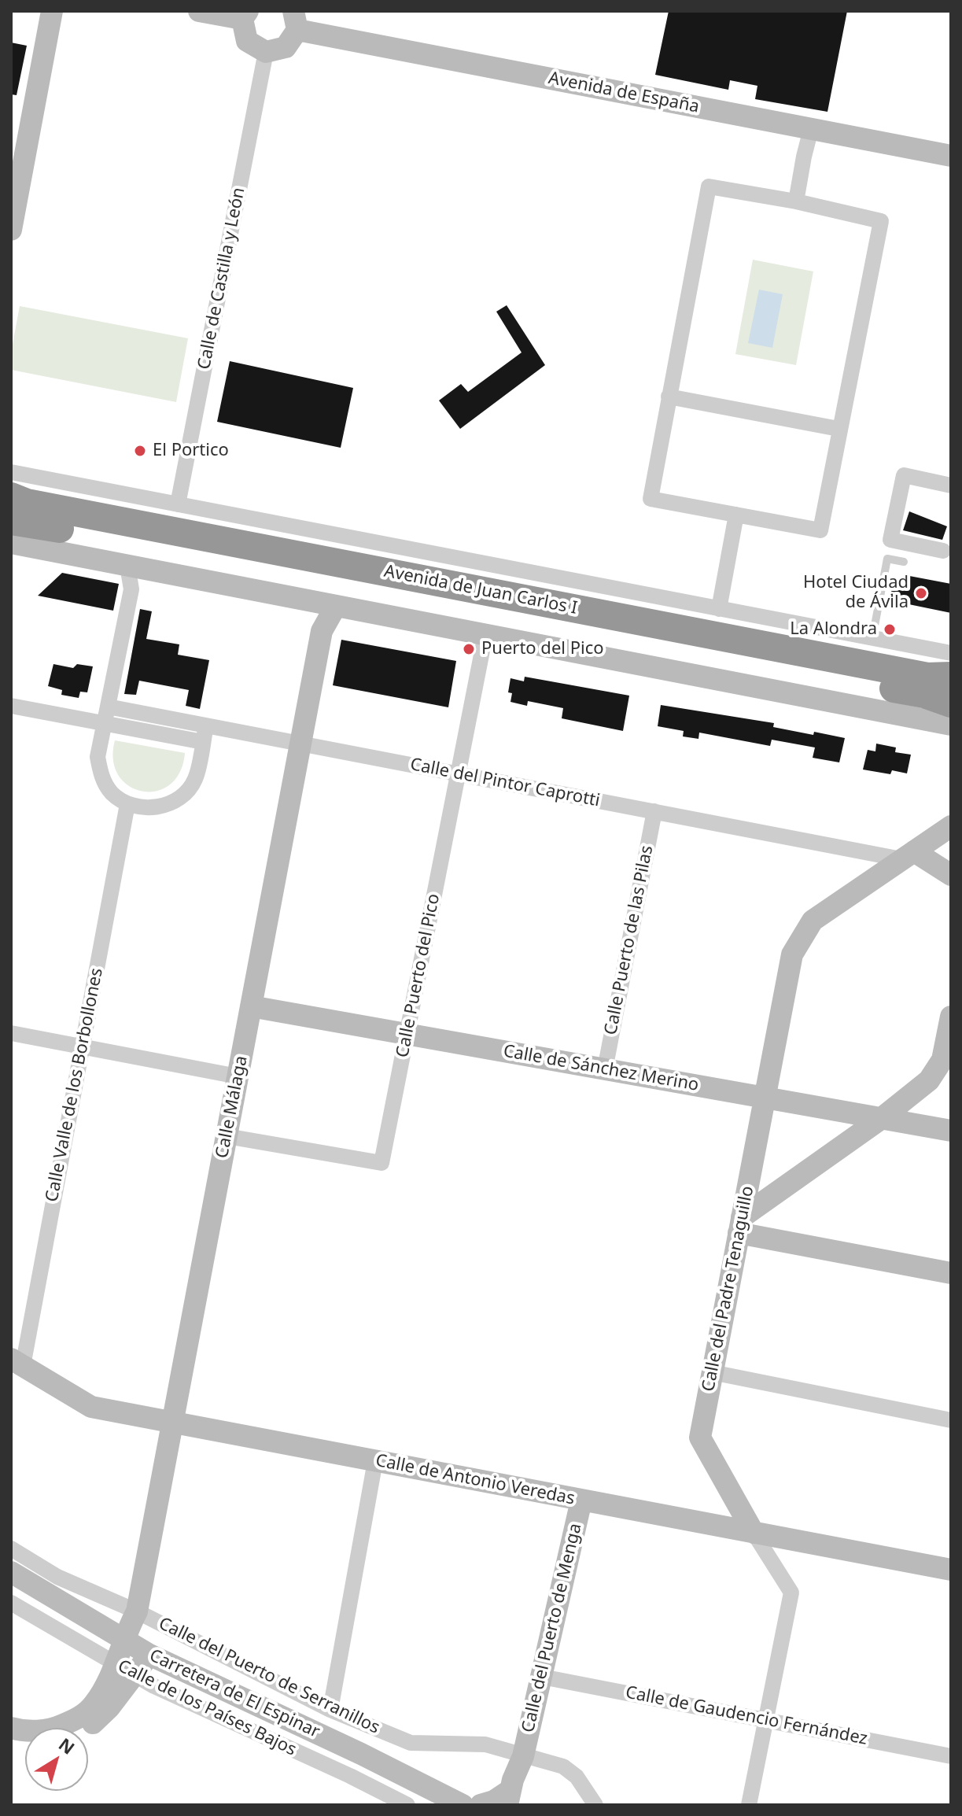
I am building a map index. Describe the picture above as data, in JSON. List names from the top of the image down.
{
  "streets": {
    "highway": ["Avenida de Juan Carlos I"],
    "street": [
      "Avenida de España",
      "Calle de Castilla y León",
      "Calle del Pintor Caprotti",
      "Calle Puerto de las Pilas",
      "Calle Puerto del Pico",
      "Calle de Sánchez Merino",
      "Calle Valle de los Borbollones",
      "Calle Málaga",
      "Calle del Padre Tenaguillo",
      "Calle de Antonio Veredas",
      "Calle del Puerto de Menga",
      "Calle del Puerto de Serranillos",
      "Carretera de El Espinar",
      "Calle de los Países Bajos",
      "Calle de Gaudencio Fernández"
    ]
  },
  "crossings": [
    ["Calle de Castilla y León", "Avenida de Juan Carlos I"],
    ["Calle del Pintor Caprotti", "Calle Puerto de las Pilas"],
    ["Calle del Pintor Caprotti", "Calle Puerto del Pico"],
    ["Calle del Pintor Caprotti", "Calle Málaga"],
    ["Calle del Pintor Caprotti", "Calle del Padre Tenaguillo"],
    ["Calle Puerto de las Pilas", "Calle de Sánchez Merino"],
    ["Calle Puerto del Pico", "Calle de Sánchez Merino"],
    ["Calle Puerto del Pico", "Calle Málaga"],
    ["Calle de Sánchez Merino", "Calle Málaga"],
    ["Calle de Sánchez Merino", "Calle del Padre Tenaguillo"],
    ["Calle Valle de los Borbollones", "Calle de Antonio Veredas"],
    ["Calle Málaga", "Calle de Antonio Veredas"],
    ["Calle Málaga", "Calle del Puerto de Serranillos"],
    ["Calle Málaga", "Carretera de El Espinar"],
    ["Calle Málaga", "Calle de los Países Bajos"],
    ["Calle del Padre Tenaguillo", "Calle de Antonio Veredas"],
    ["Calle del Padre Tenaguillo", "Calle de Gaudencio Fernández"],
    ["Calle de Antonio Veredas", "Calle del Puerto de Menga"],
    ["Calle del Puerto de Menga", "Calle del Puerto de Serranillos"],
    ["Calle del Puerto de Menga", "Calle de Gaudencio Fernández"]
  ],
  "places": [
    "El Portico",
    "Hotel Ciudad de Ávila",
    "La Alondra",
    "Puerto del Pico"
  ],
  "north": "top right"
}
